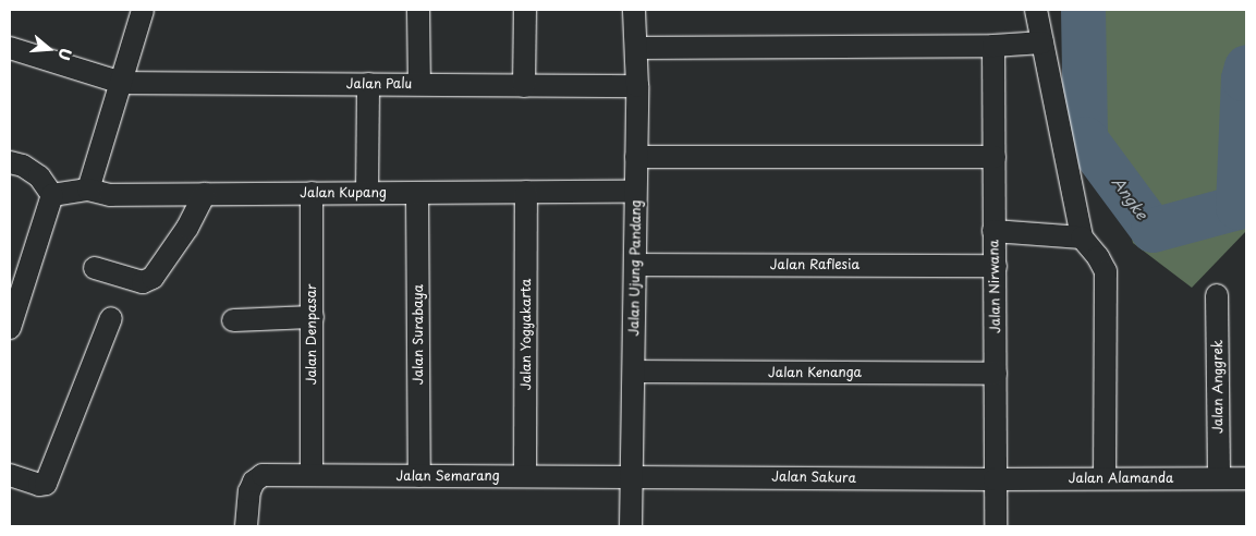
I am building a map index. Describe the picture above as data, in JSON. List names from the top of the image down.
{
  "streets": {
    "street": [
      "Jalan Palu",
      "Jalan Kupang",
      "Jalan Raflesia",
      "Jalan Ujung Pandang",
      "Jalan Nirwana",
      "Jalan Denpasar",
      "Jalan Surabaya",
      "Jalan Yogyakarta",
      "Jalan Kenanga",
      "Jalan Anggrek",
      "Jalan Semarang",
      "Jalan Sakura",
      "Jalan Alamanda"
    ]
  },
  "crossings": [
    ["Jalan Palu", "Jalan Ujung Pandang"],
    ["Jalan Kupang", "Jalan Ujung Pandang"],
    ["Jalan Kupang", "Jalan Denpasar"],
    ["Jalan Kupang", "Jalan Surabaya"],
    ["Jalan Kupang", "Jalan Yogyakarta"],
    ["Jalan Raflesia", "Jalan Ujung Pandang"],
    ["Jalan Raflesia", "Jalan Nirwana"],
    ["Jalan Ujung Pandang", "Jalan Kenanga"],
    ["Jalan Ujung Pandang", "Jalan Semarang"],
    ["Jalan Ujung Pandang", "Jalan Sakura"],
    ["Jalan Nirwana", "Jalan Kenanga"],
    ["Jalan Nirwana", "Jalan Sakura"],
    ["Jalan Nirwana", "Jalan Alamanda"],
    ["Jalan Denpasar", "Jalan Semarang"],
    ["Jalan Surabaya", "Jalan Semarang"],
    ["Jalan Yogyakarta", "Jalan Semarang"],
    ["Jalan Anggrek", "Jalan Alamanda"],
    ["Jalan Semarang", "Jalan Sakura"],
    ["Jalan Sakura", "Jalan Alamanda"]
  ],
  "water": ["Angke"],
  "north": "right"
}
